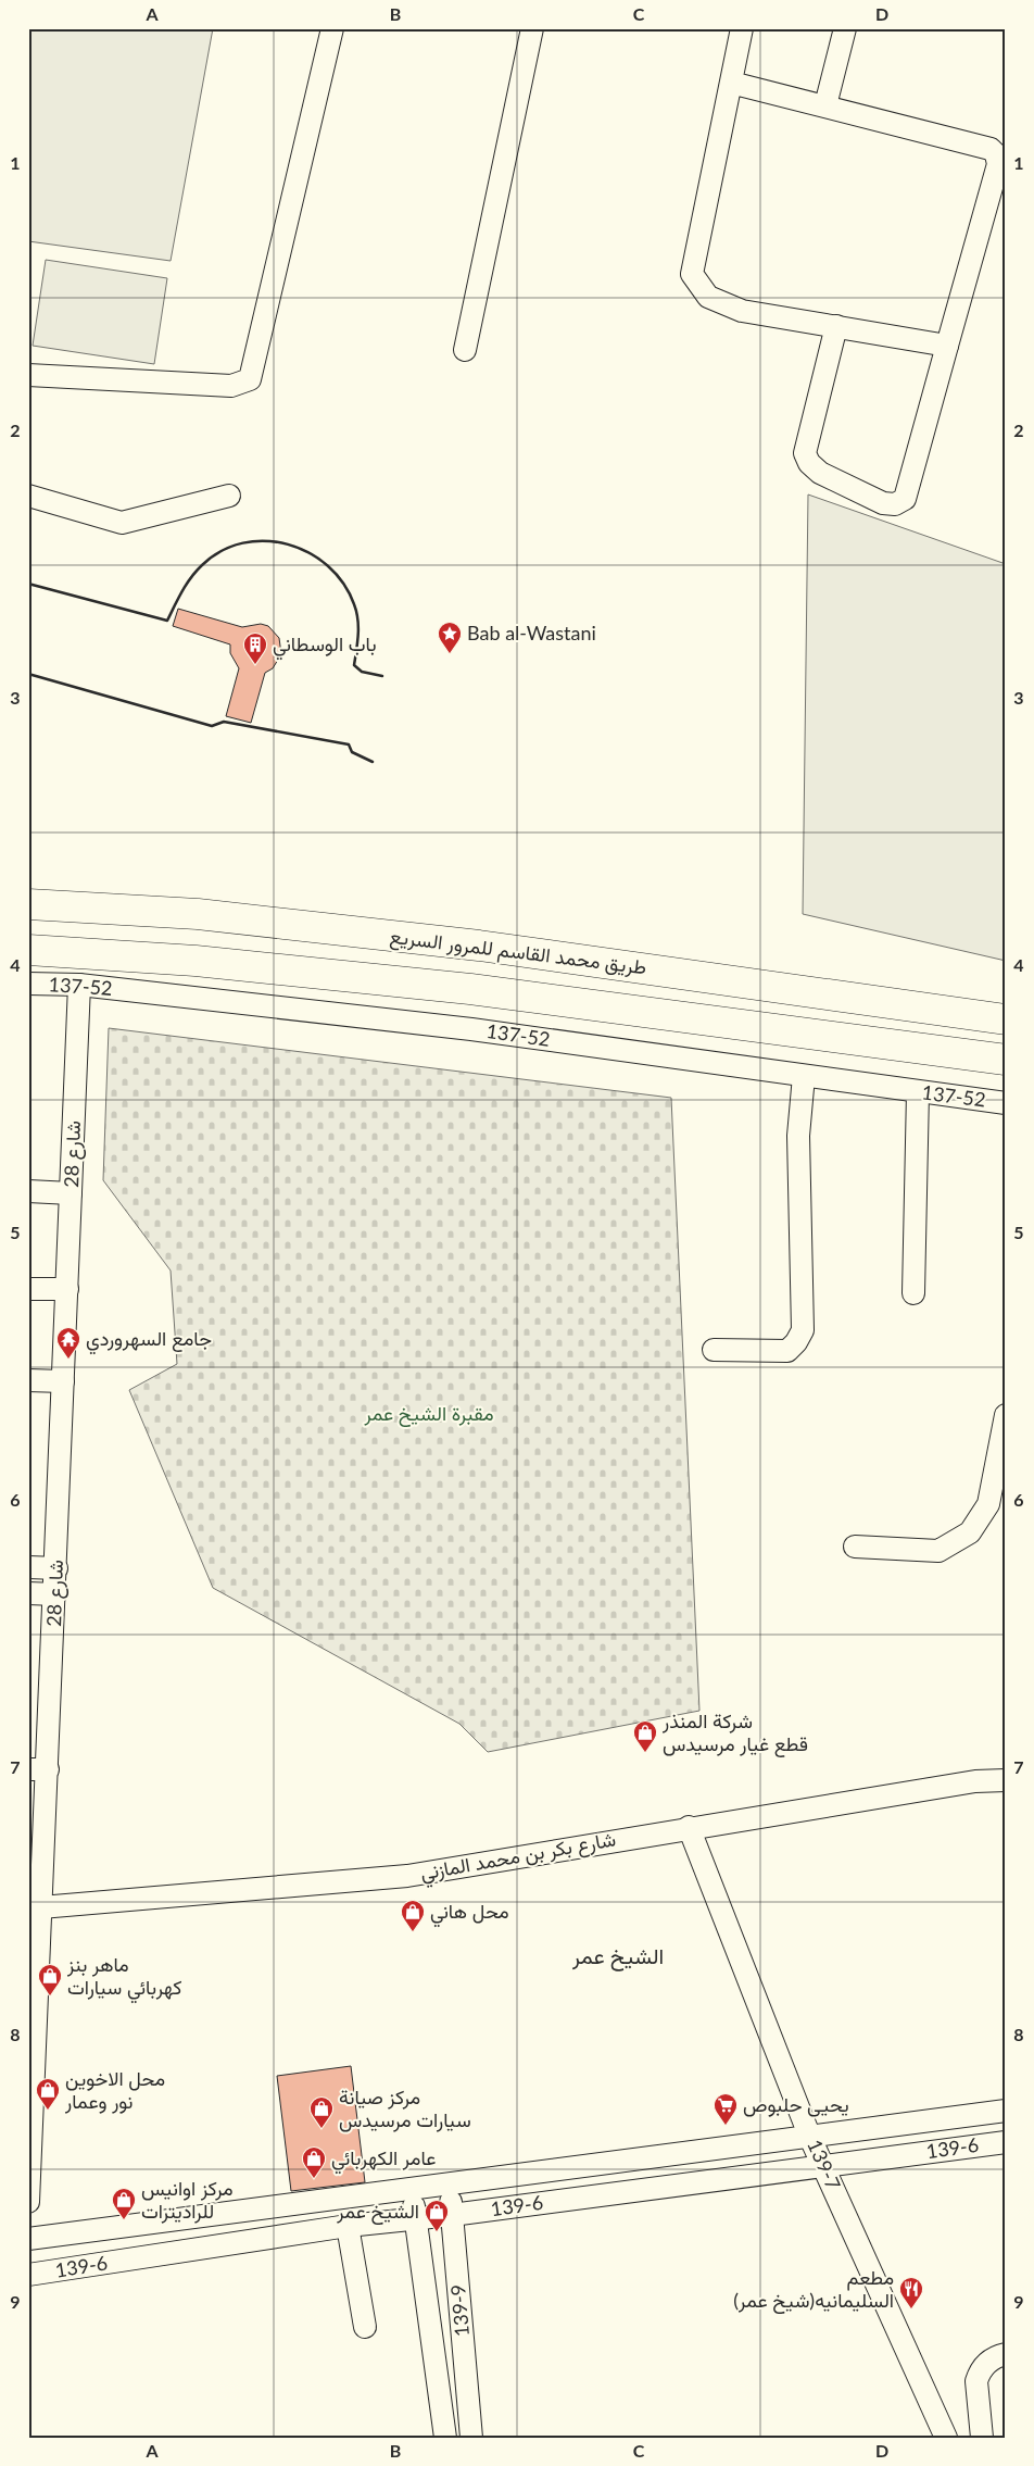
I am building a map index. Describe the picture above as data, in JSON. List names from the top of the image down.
{
  "streets": {
    "highway": ["طريق محمد القاسم للمرور السريع"],
    "street": [
      "137-52",
      "شارع 28",
      "شارع بكر بن محمد المازني",
      "139-6",
      "139-7",
      "139-9"
    ]
  },
  "crossings": [
    ["137-52", "شارع 28"],
    ["شارع 28", "شارع بكر بن محمد المازني"],
    ["شارع بكر بن محمد المازني", "139-7"],
    ["139-6", "139-7"],
    ["139-6", "139-9"]
  ],
  "districts": ["الشيخ عمر"],
  "parks": ["مقبرة الشيخ عمر"],
  "places": {
    "place": ["Bab al-Wastani"],
    "building": ["باب الوسطاني"],
    "temple": ["جامع السهروردي"],
    "shop": [
      "شركة المنذر قطع غيار مرسيدس",
      "محل هاني",
      "ماهر بنز كهربائي سيارات",
      "محل الاخوين نور وعمار",
      "مركز صيانة سيارات مرسيدس",
      "عامر الكهربائي",
      "مركز اوانيس للراديترات",
      "الشيخ عمر"
    ],
    "supermarket": ["يحيى حلبوص"],
    "restaurant": ["مطعم السليمانيه(شيخ عمر)"]
  },
  "grid": {
    "columns": [
      "A",
      "B",
      "C",
      "D"
    ],
    "rows": [
      "1",
      "2",
      "3",
      "4",
      "5",
      "6",
      "7",
      "8",
      "9"
    ]
  }
}
